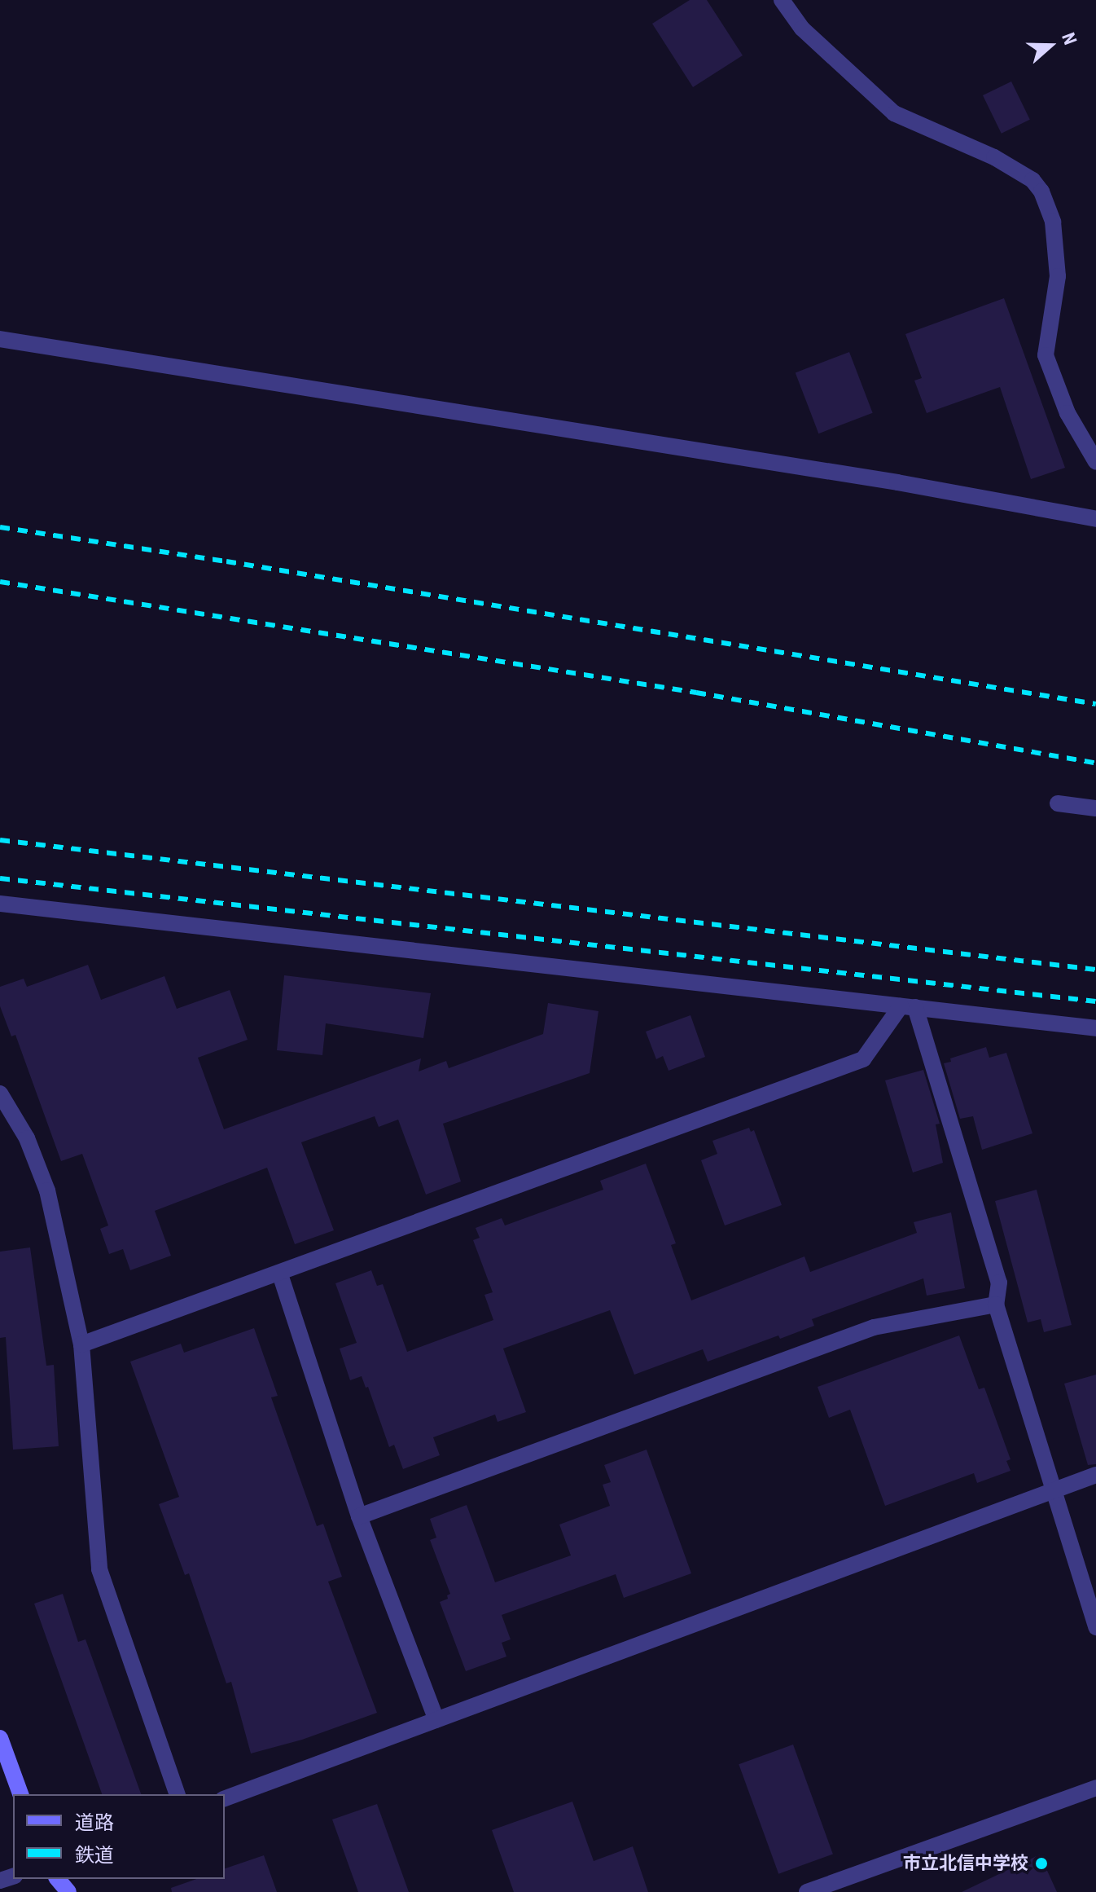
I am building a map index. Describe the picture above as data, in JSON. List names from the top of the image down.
{
  "places": ["市立北信中学校"],
  "legend": ["道路", "鉄道"],
  "north": "right"
}
